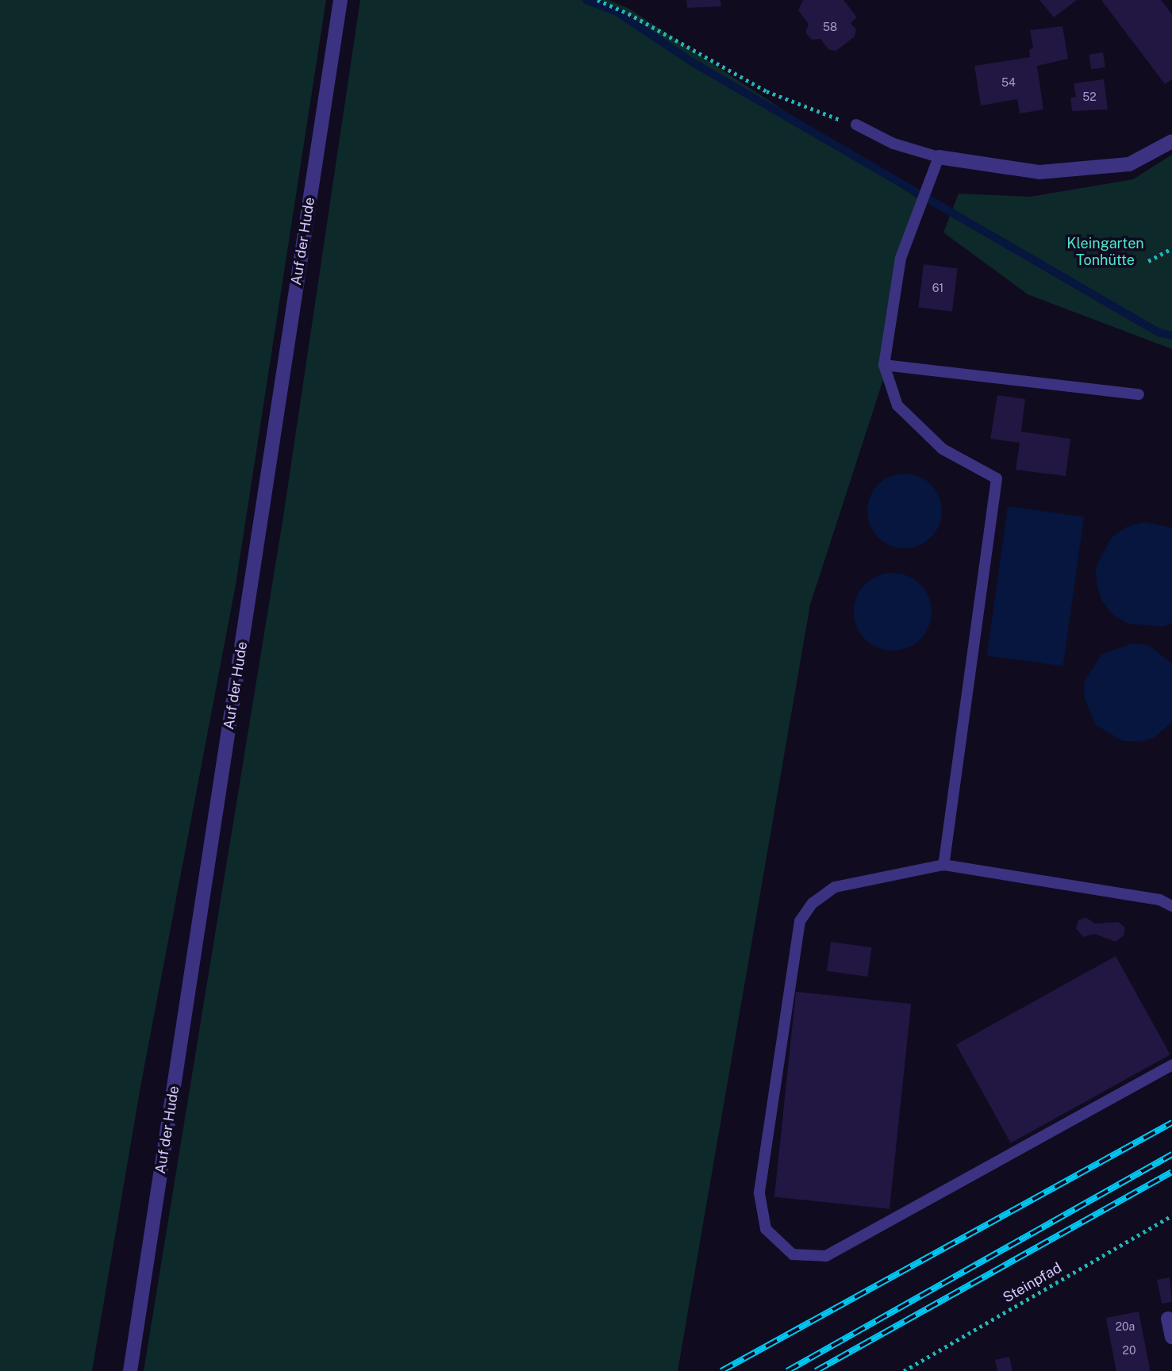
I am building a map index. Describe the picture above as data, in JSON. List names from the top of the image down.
{
  "streets": {
    "street": ["Auf der Hude"],
    "path": ["Steinpfad"]
  },
  "parks": ["Kleingarten Tonhütte"],
  "house_numbers": [
    "58",
    "54",
    "52",
    "61",
    "20a",
    "20"
  ]
}
